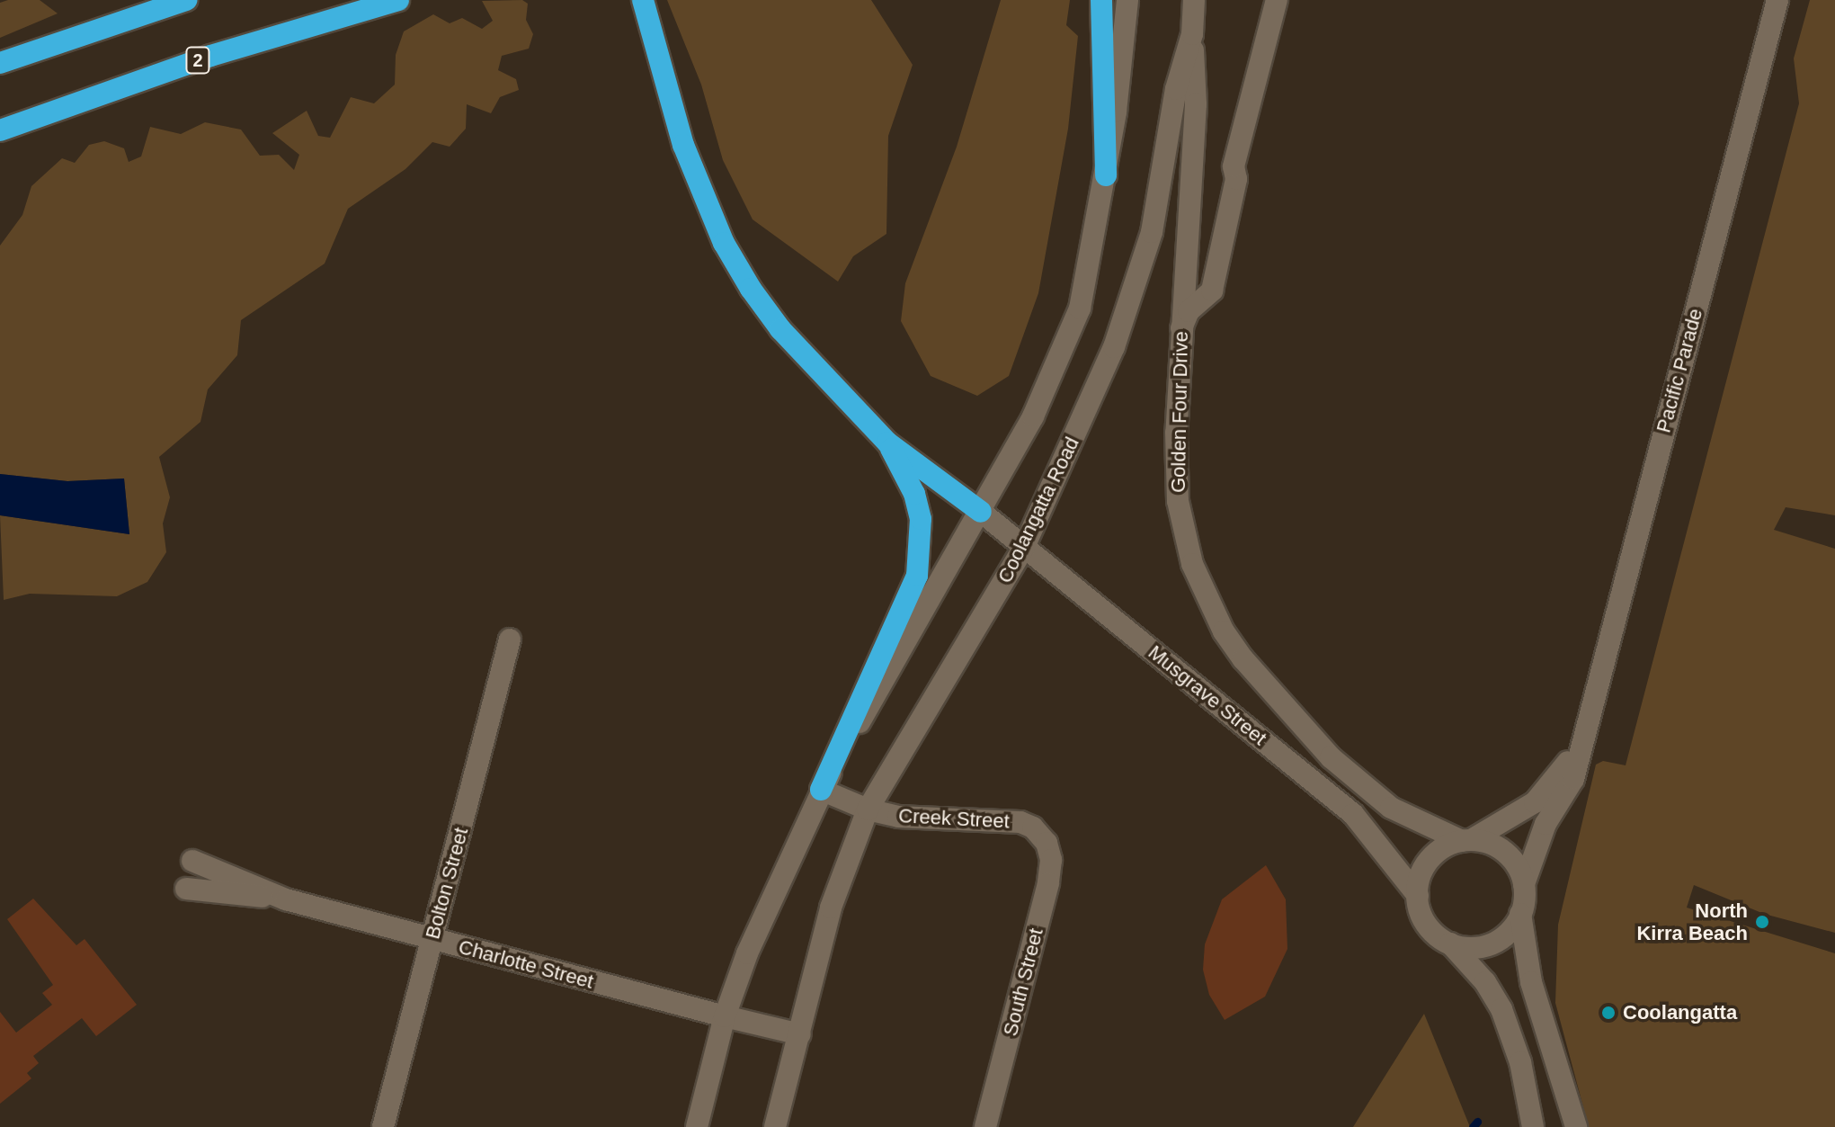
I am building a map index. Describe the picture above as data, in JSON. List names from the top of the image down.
{
  "streets": {
    "highway": ["2"],
    "street": [
      "Pacific Parade",
      "Golden Four Drive",
      "Coolangatta Road",
      "Musgrave Street",
      "Creek Street",
      "Bolton Street",
      "Charlotte Street",
      "South Street"
    ]
  },
  "crossings": [
    ["Pacific Parade", "Golden Four Drive"],
    ["Pacific Parade", "Musgrave Street"],
    ["Golden Four Drive", "Coolangatta Road"],
    ["Golden Four Drive", "Musgrave Street"],
    ["Coolangatta Road", "Musgrave Street"],
    ["Coolangatta Road", "Creek Street"],
    ["Creek Street", "South Street"],
    ["Bolton Street", "Charlotte Street"]
  ],
  "places": ["North Kirra Beach", "Coolangatta"]
}
